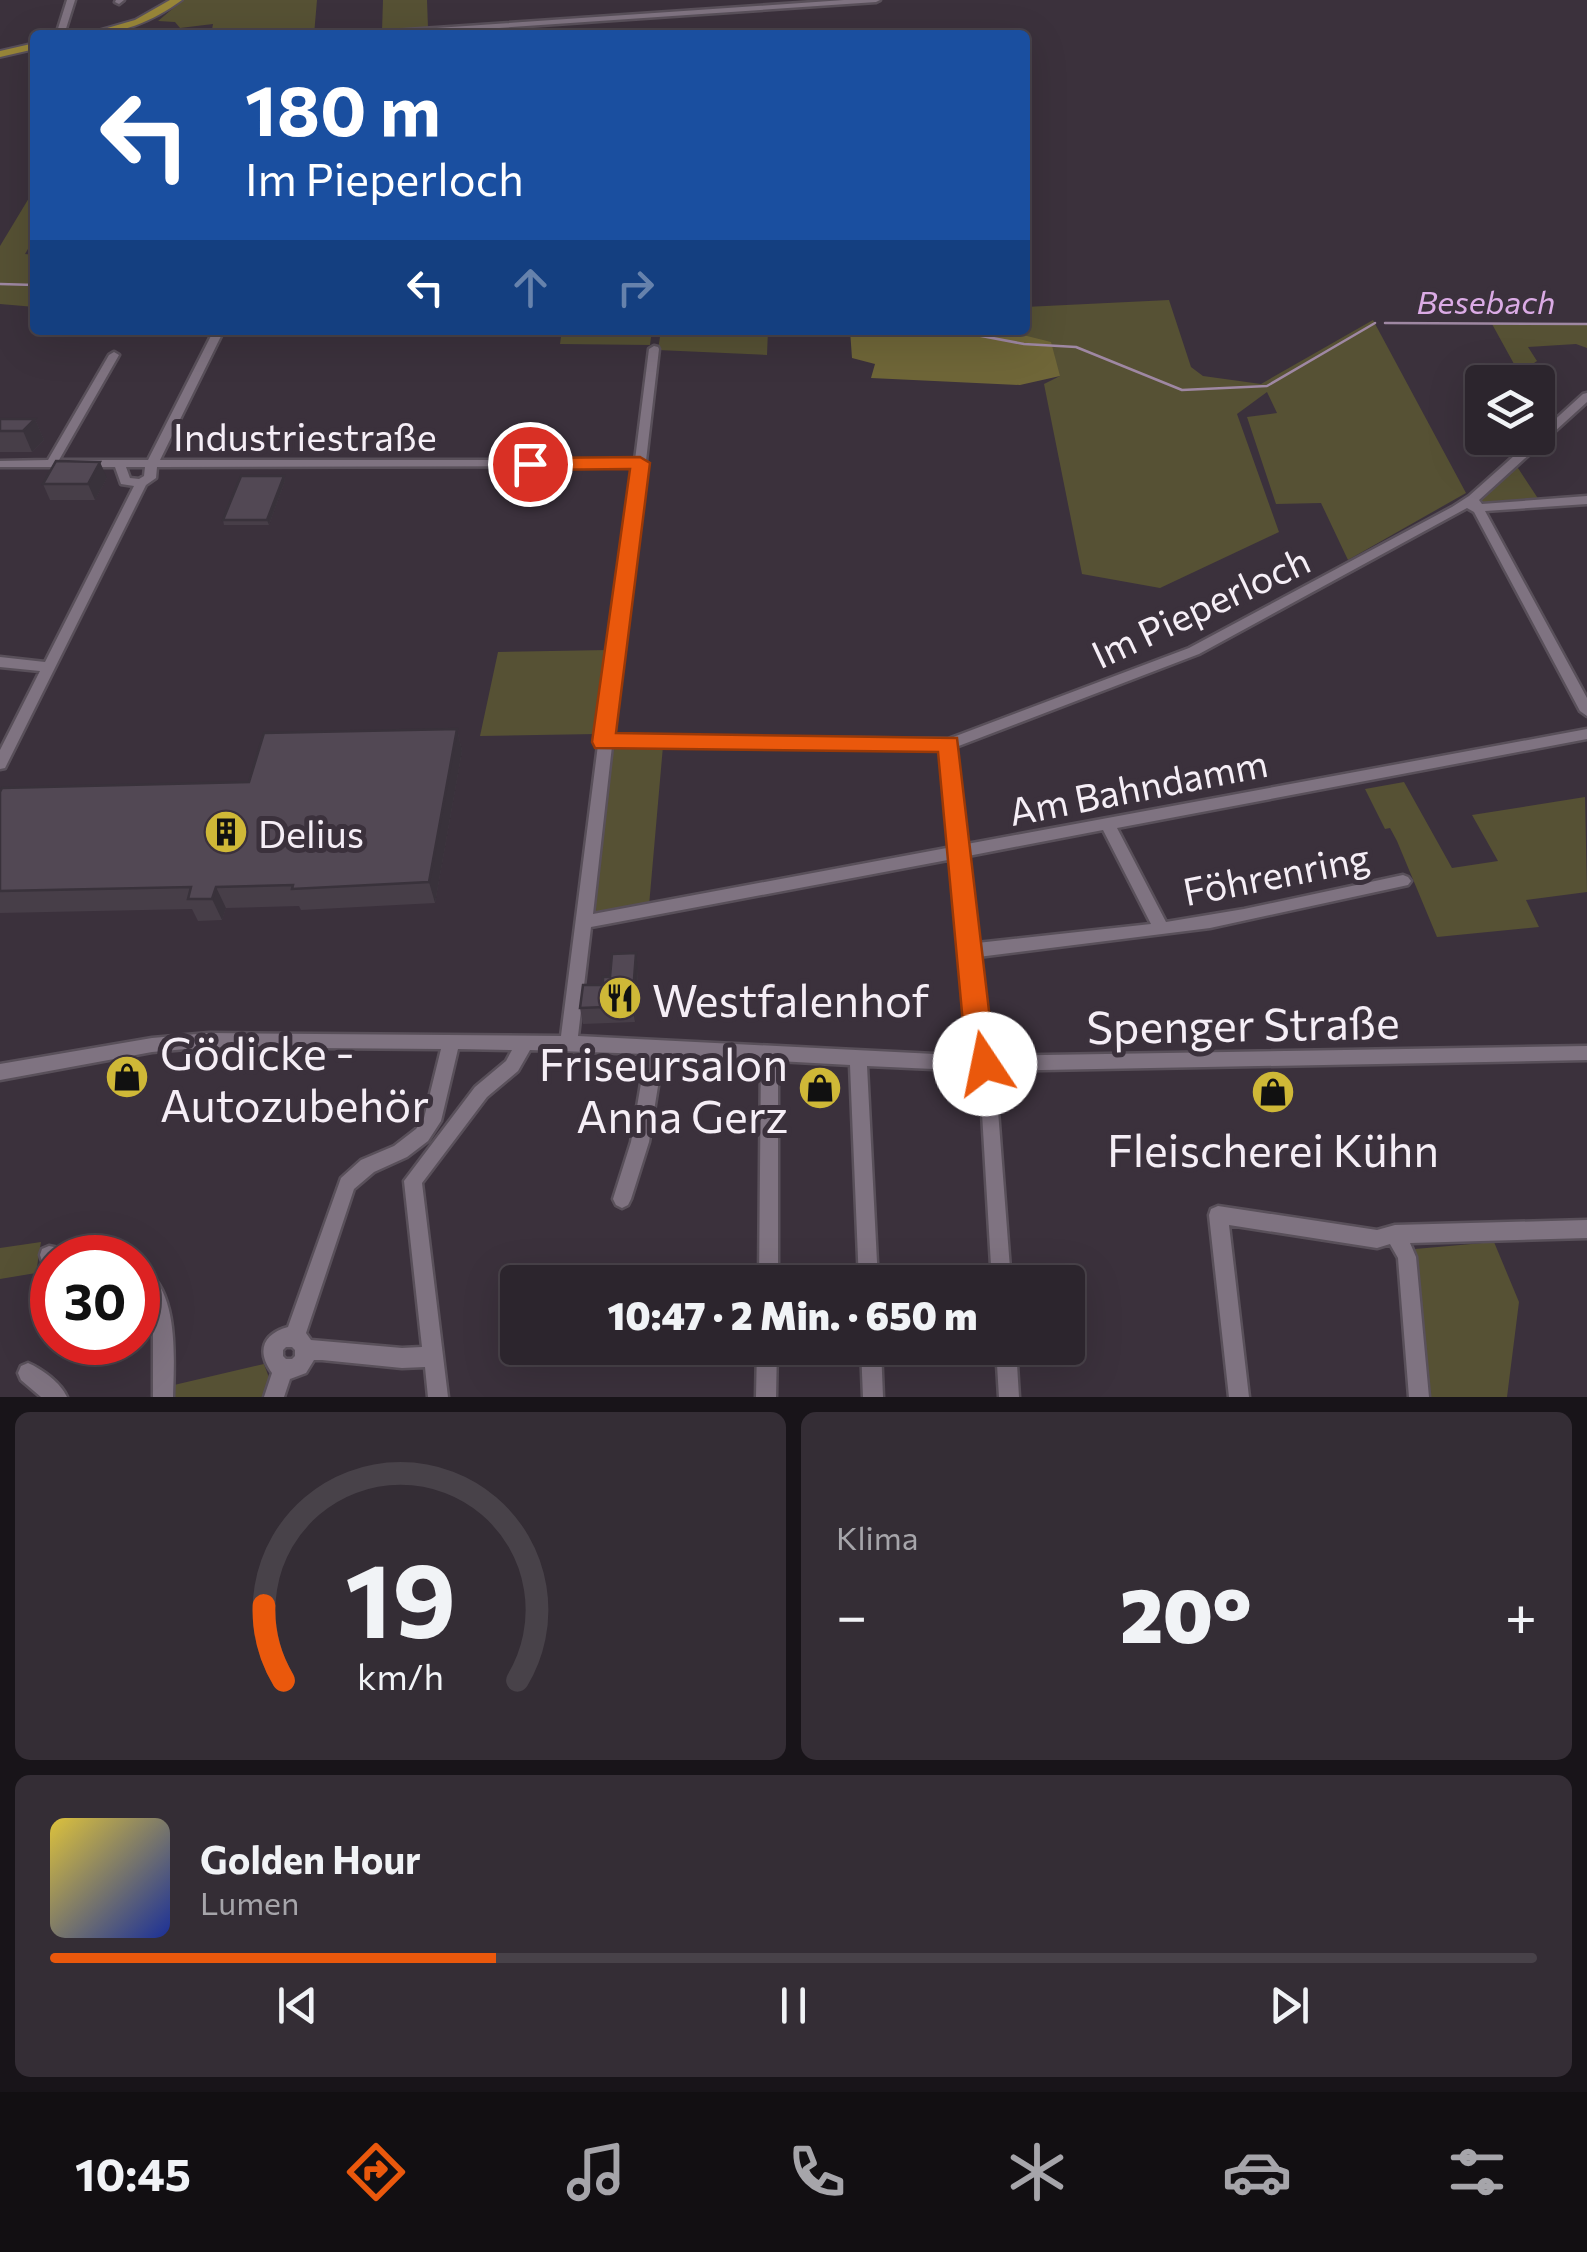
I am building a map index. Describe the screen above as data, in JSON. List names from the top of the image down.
{
  "streets": {
    "street": [
      "Industriestraße",
      "Im Pieperloch",
      "Am Bahndamm",
      "Föhrenring",
      "Spenger Straße"
    ]
  },
  "crossings": [
    ["Am Bahndamm", "Föhrenring"]
  ],
  "water": ["Besebach"],
  "places": {
    "building": ["Delius"],
    "restaurant": ["Westfalenhof"],
    "shop": ["Gödicke - Autozubehör", "Friseursalon Anna Gerz", "Fleischerei Kühn"]
  },
  "page": {
    "turn": ["180 m", "Im Pieperloch"],
    "limit": "30",
    "trip": "10:47 · 2 Min. · 650 m",
    "tile": "Klima",
    "heat": ["−", "20°", "+"],
    "song": ["Golden Hour", "Lumen"],
    "tabs": "10:45",
    "gauge": ["19", "km/h"]
  }
}
